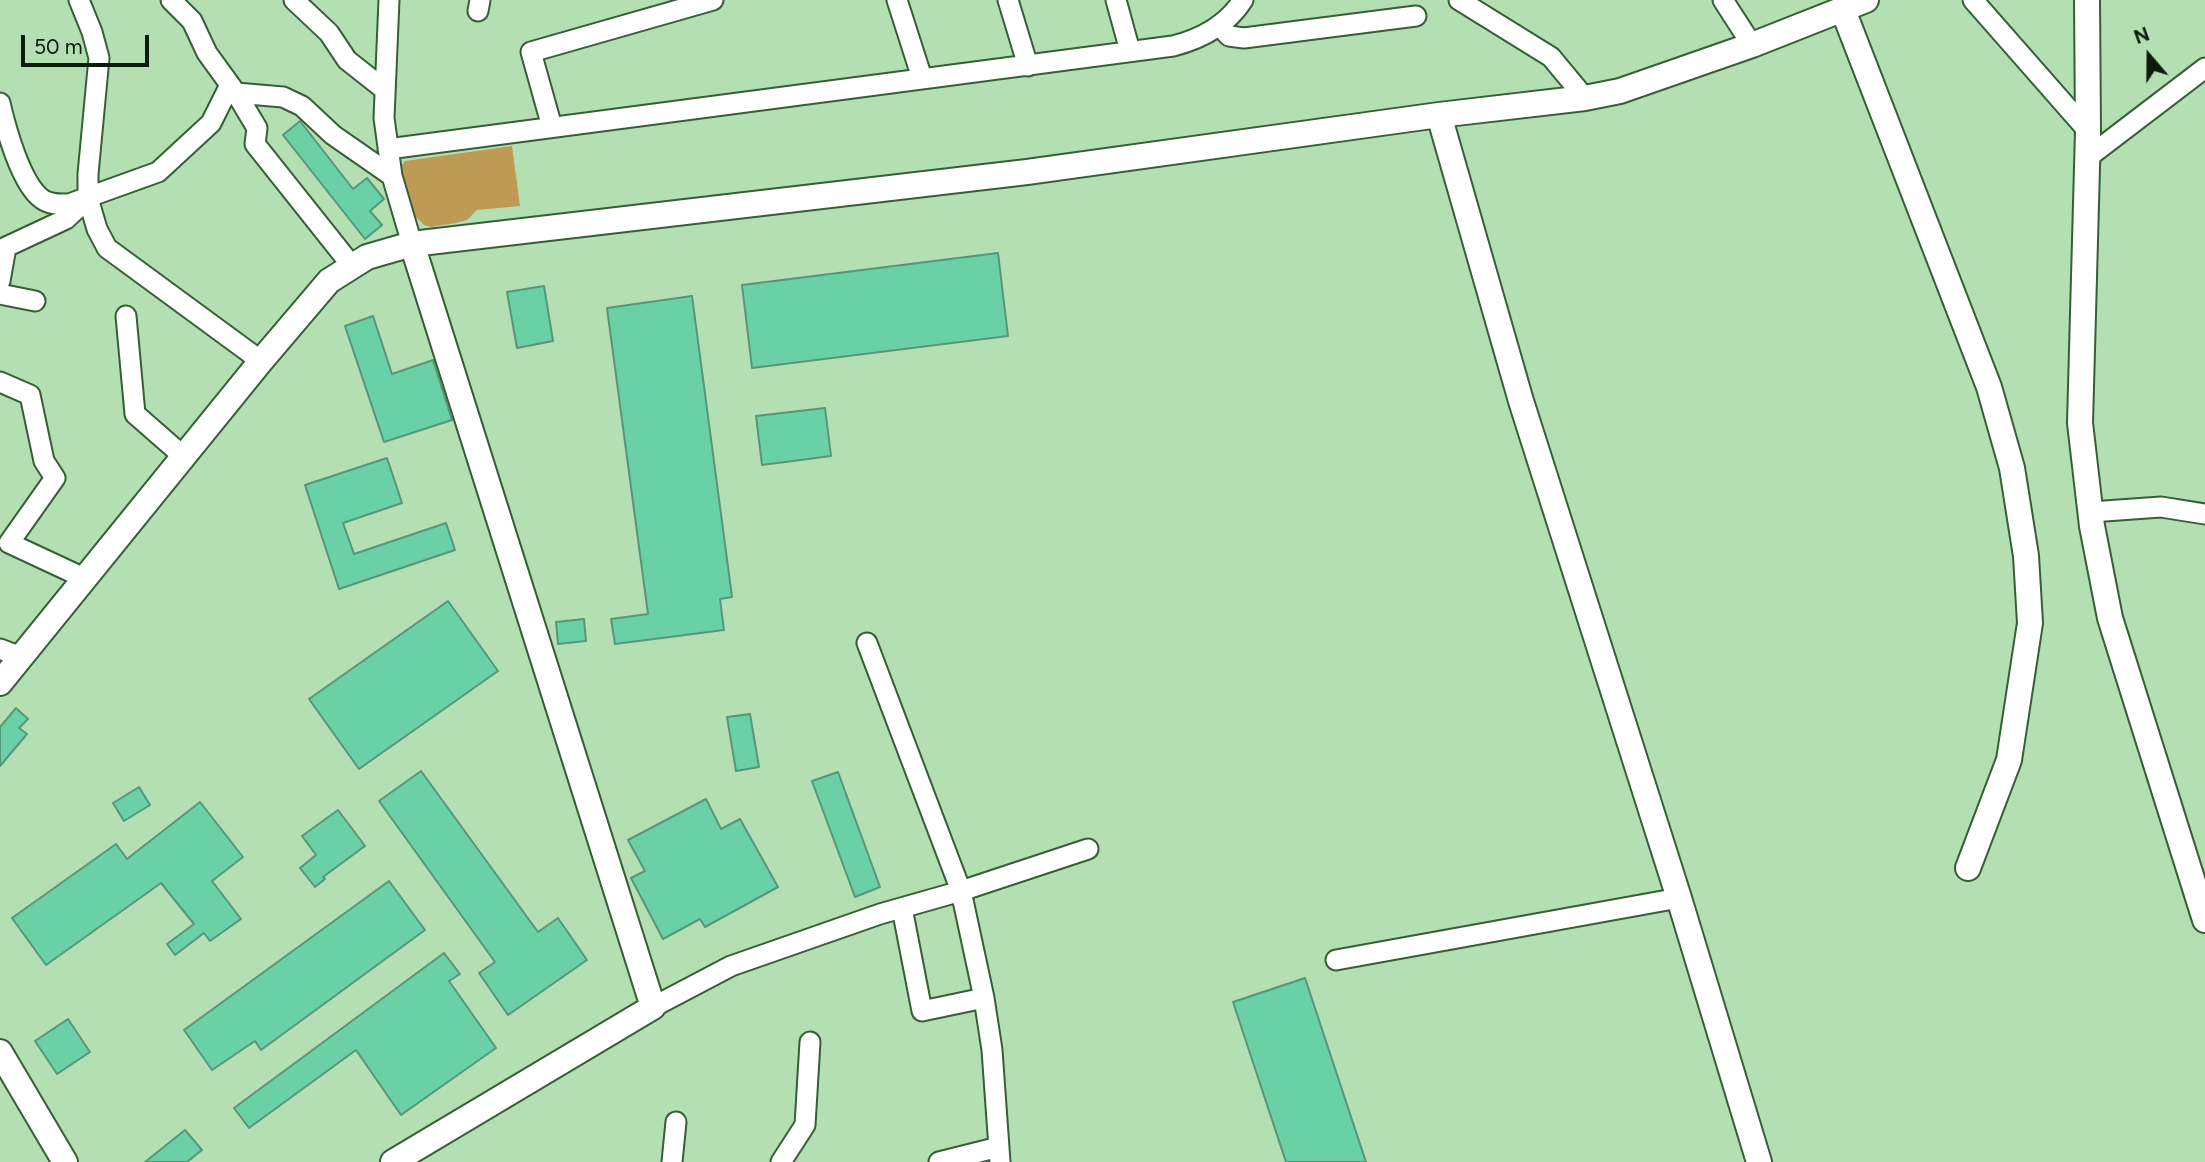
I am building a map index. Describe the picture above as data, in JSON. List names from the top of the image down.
{
  "scale_bar": "50 m",
  "north": "top"
}
